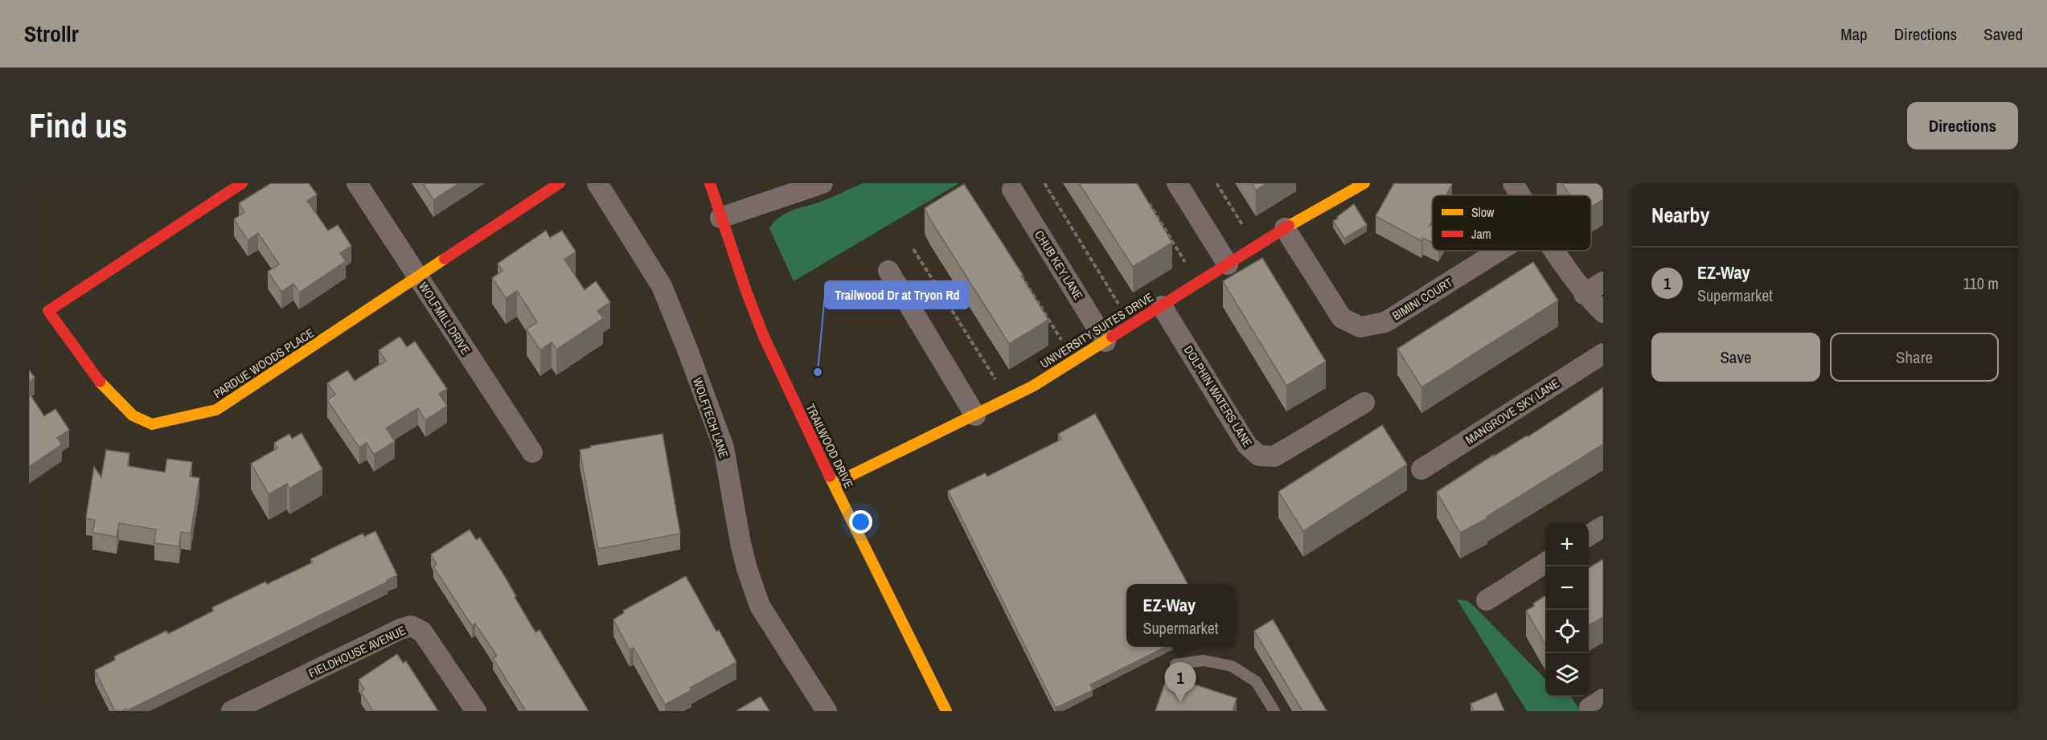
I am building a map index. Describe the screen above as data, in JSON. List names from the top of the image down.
{
  "streets": {
    "street": [
      "CHUB KEY LANE",
      "BIMINI COURT",
      "WOLFMILL DRIVE",
      "UNIVERSITY SUITES DRIVE",
      "PARDUE WOODS PLACE",
      "DOLPHIN WATERS LANE",
      "MANGROVE SKY LANE",
      "WOLFTECH LANE",
      "TRAILWOOD DRIVE",
      "FIELDHOUSE AVENUE"
    ]
  },
  "crossings": [
    ["CHUB KEY LANE", "UNIVERSITY SUITES DRIVE"],
    ["BIMINI COURT", "UNIVERSITY SUITES DRIVE"],
    ["WOLFMILL DRIVE", "PARDUE WOODS PLACE"],
    ["UNIVERSITY SUITES DRIVE", "DOLPHIN WATERS LANE"],
    ["UNIVERSITY SUITES DRIVE", "TRAILWOOD DRIVE"]
  ],
  "places": ["Trailwood Dr at Tryon Rd"],
  "legend": ["Slow", "Jam"],
  "page": {
    "header": "Strollr",
    "nav": ["Map", "Directions", "Saved"],
    "buttons": [
      "Directions",
      ["Save", "Share"]
    ],
    "title": "Find us",
    "heading": "Nearby",
    "list": [
      {
        "mark": "1",
        "name": "EZ-Way",
        "note": "Supermarket",
        "value": "110 m"
      }
    ],
    "map_buttons": ["+", "−"],
    "popup": ["EZ-Way", "Supermarket"],
    "pins": "1"
  }
}
